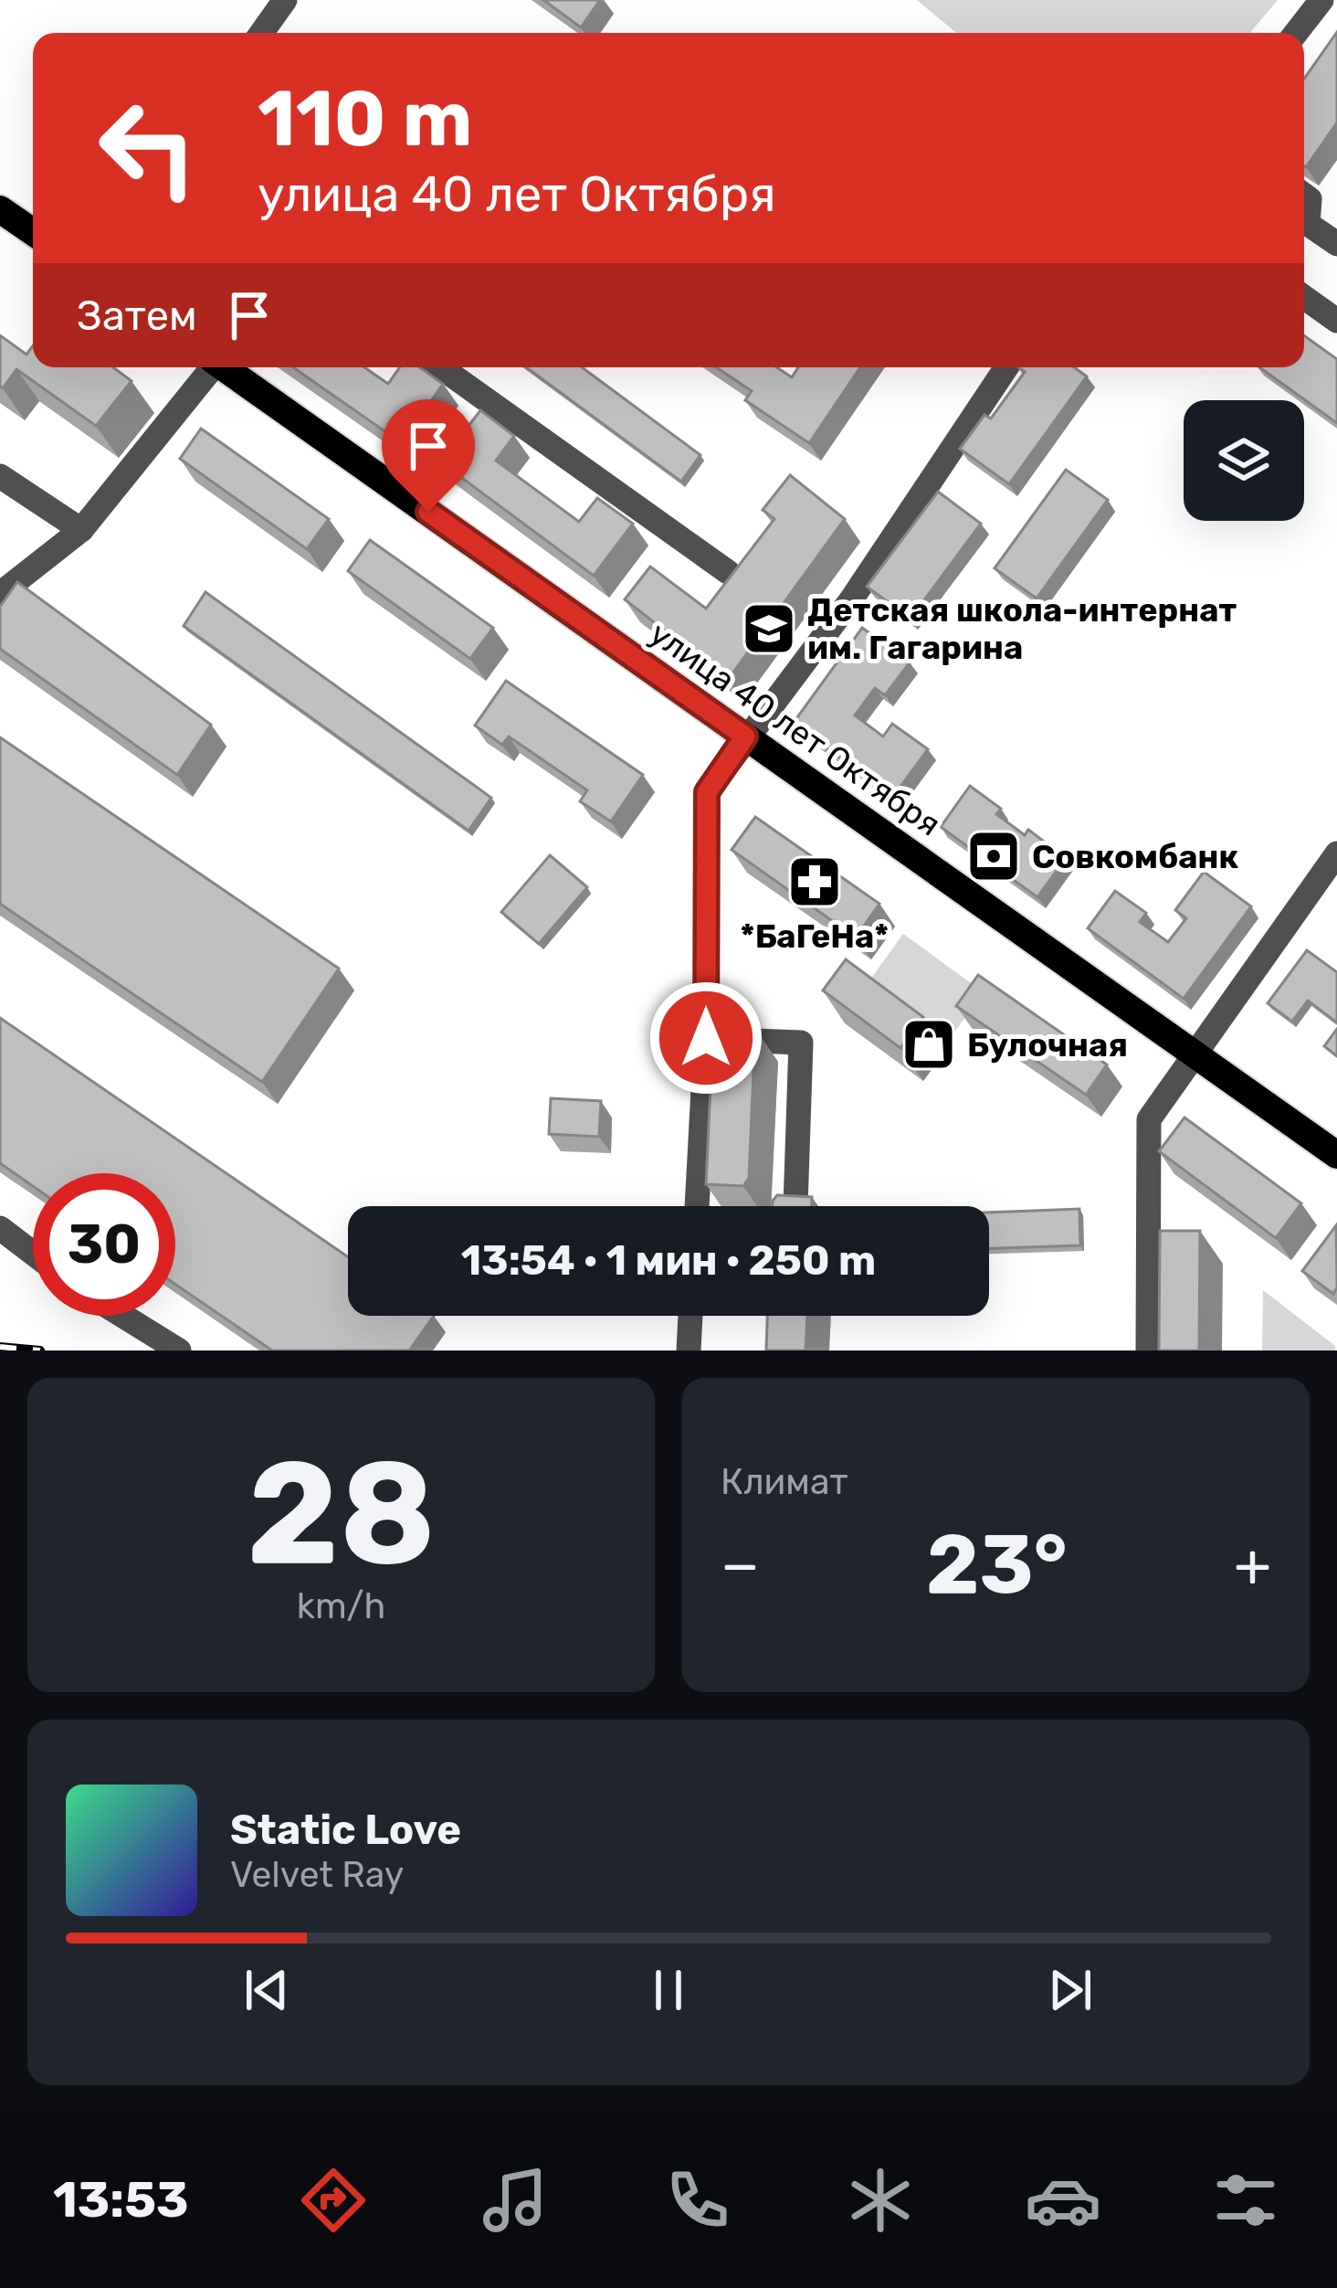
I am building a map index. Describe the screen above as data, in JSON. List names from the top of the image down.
{
  "streets": {
    "main road": ["улица 40 лет Октября"]
  },
  "places": {
    "school or university": ["Детская школа-интернат им. Гагарина"],
    "bank": ["Совкомбанк"],
    "pharmacy": ["*БаГеНа*"],
    "shop": ["Булочная"]
  },
  "page": {
    "turn": ["110 m", "улица 40 лет Октября"],
    "then": "Затем",
    "limit": "30",
    "trip": "13:54 · 1 мин · 250 m",
    "tile": [
      ["28", "km/h"],
      "Климат"
    ],
    "heat": ["−", "23°", "+"],
    "song": ["Static Love", "Velvet Ray"],
    "tabs": "13:53"
  }
}
